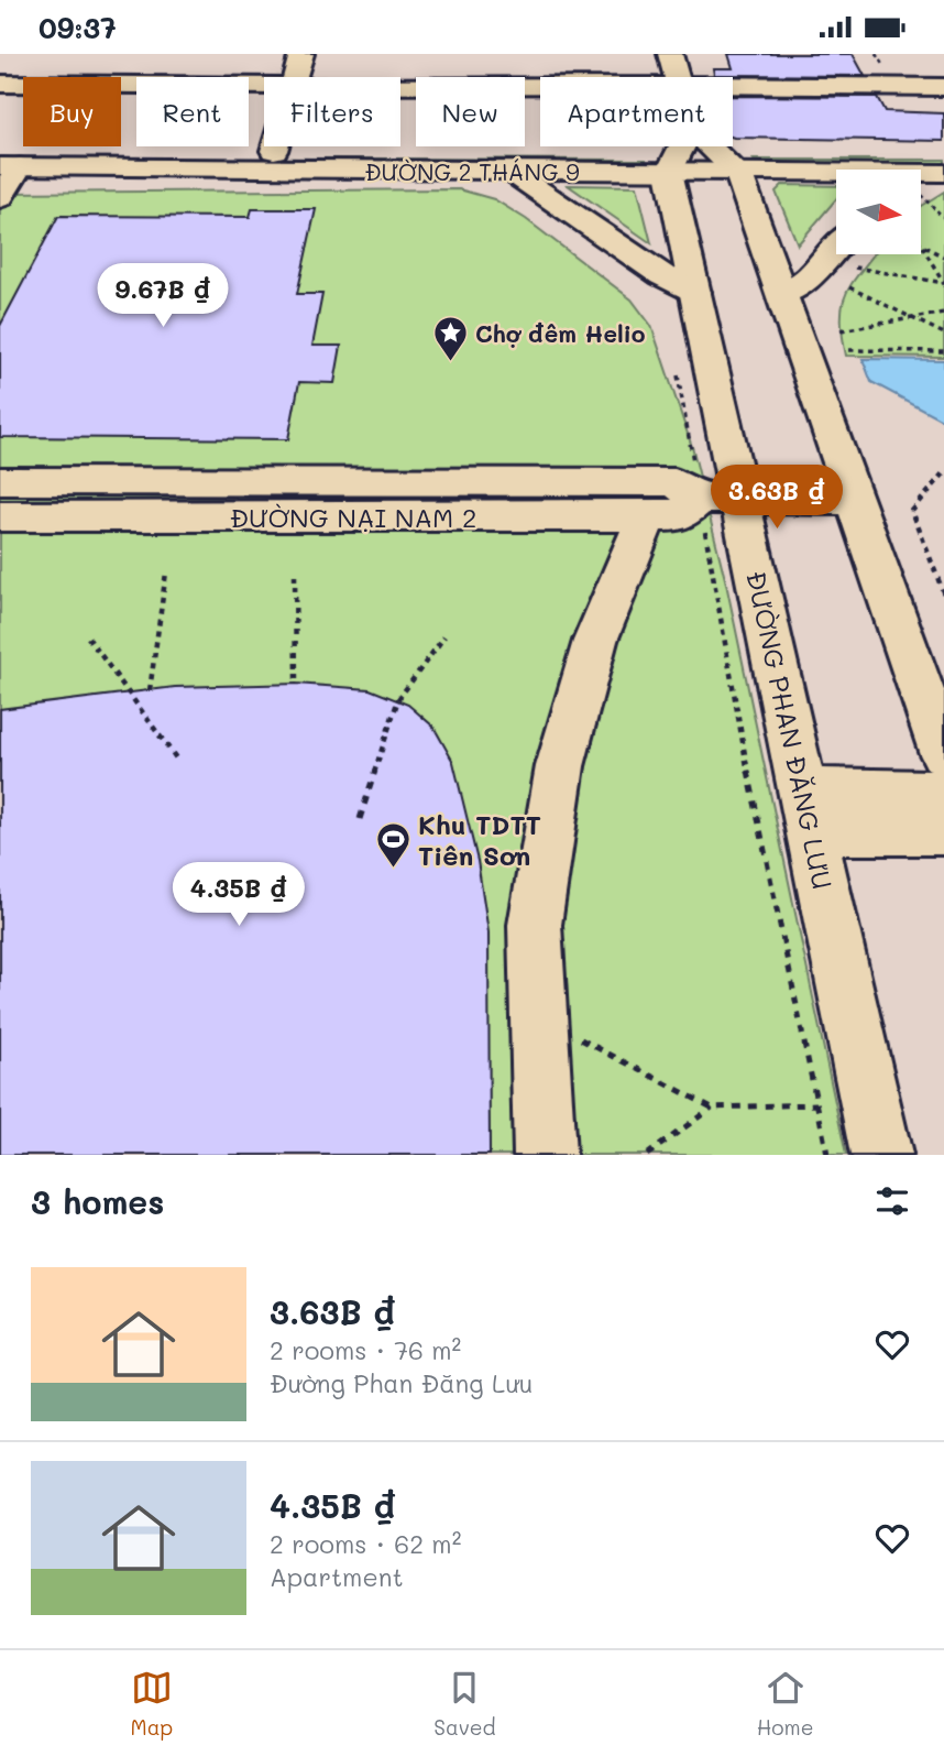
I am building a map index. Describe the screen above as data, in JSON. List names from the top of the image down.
{
  "streets": {
    "street": ["ĐƯỜNG 2 THÁNG 9", "ĐƯỜNG NẠI NAM 2", "ĐƯỜNG PHAN ĐĂNG LƯU"]
  },
  "crossings": [
    ["ĐƯỜNG 2 THÁNG 9", "ĐƯỜNG PHAN ĐĂNG LƯU"],
    ["ĐƯỜNG NẠI NAM 2", "ĐƯỜNG PHAN ĐĂNG LƯU"]
  ],
  "places": {
    "place": ["Chợ đêm Helio"],
    "sports": ["Khu TDTT Tiên Sơn"]
  },
  "north": "right",
  "page": {
    "status": "09:37",
    "chip": [
      "Buy",
      "Rent",
      "Filters",
      "New",
      "Apartment"
    ],
    "price": ["9.67B ₫", "3.63B ₫", "4.35B ₫"],
    "heading": "3 homes",
    "list": [
      {
        "name": "3.63B ₫",
        "note": "2 rooms · 76 m² · Đường Phan Đăng Lưu"
      },
      {
        "name": "4.35B ₫",
        "note": "2 rooms · 62 m² · Apartment"
      }
    ],
    "tabs": ["Map", "Saved", "Home"]
  }
}
